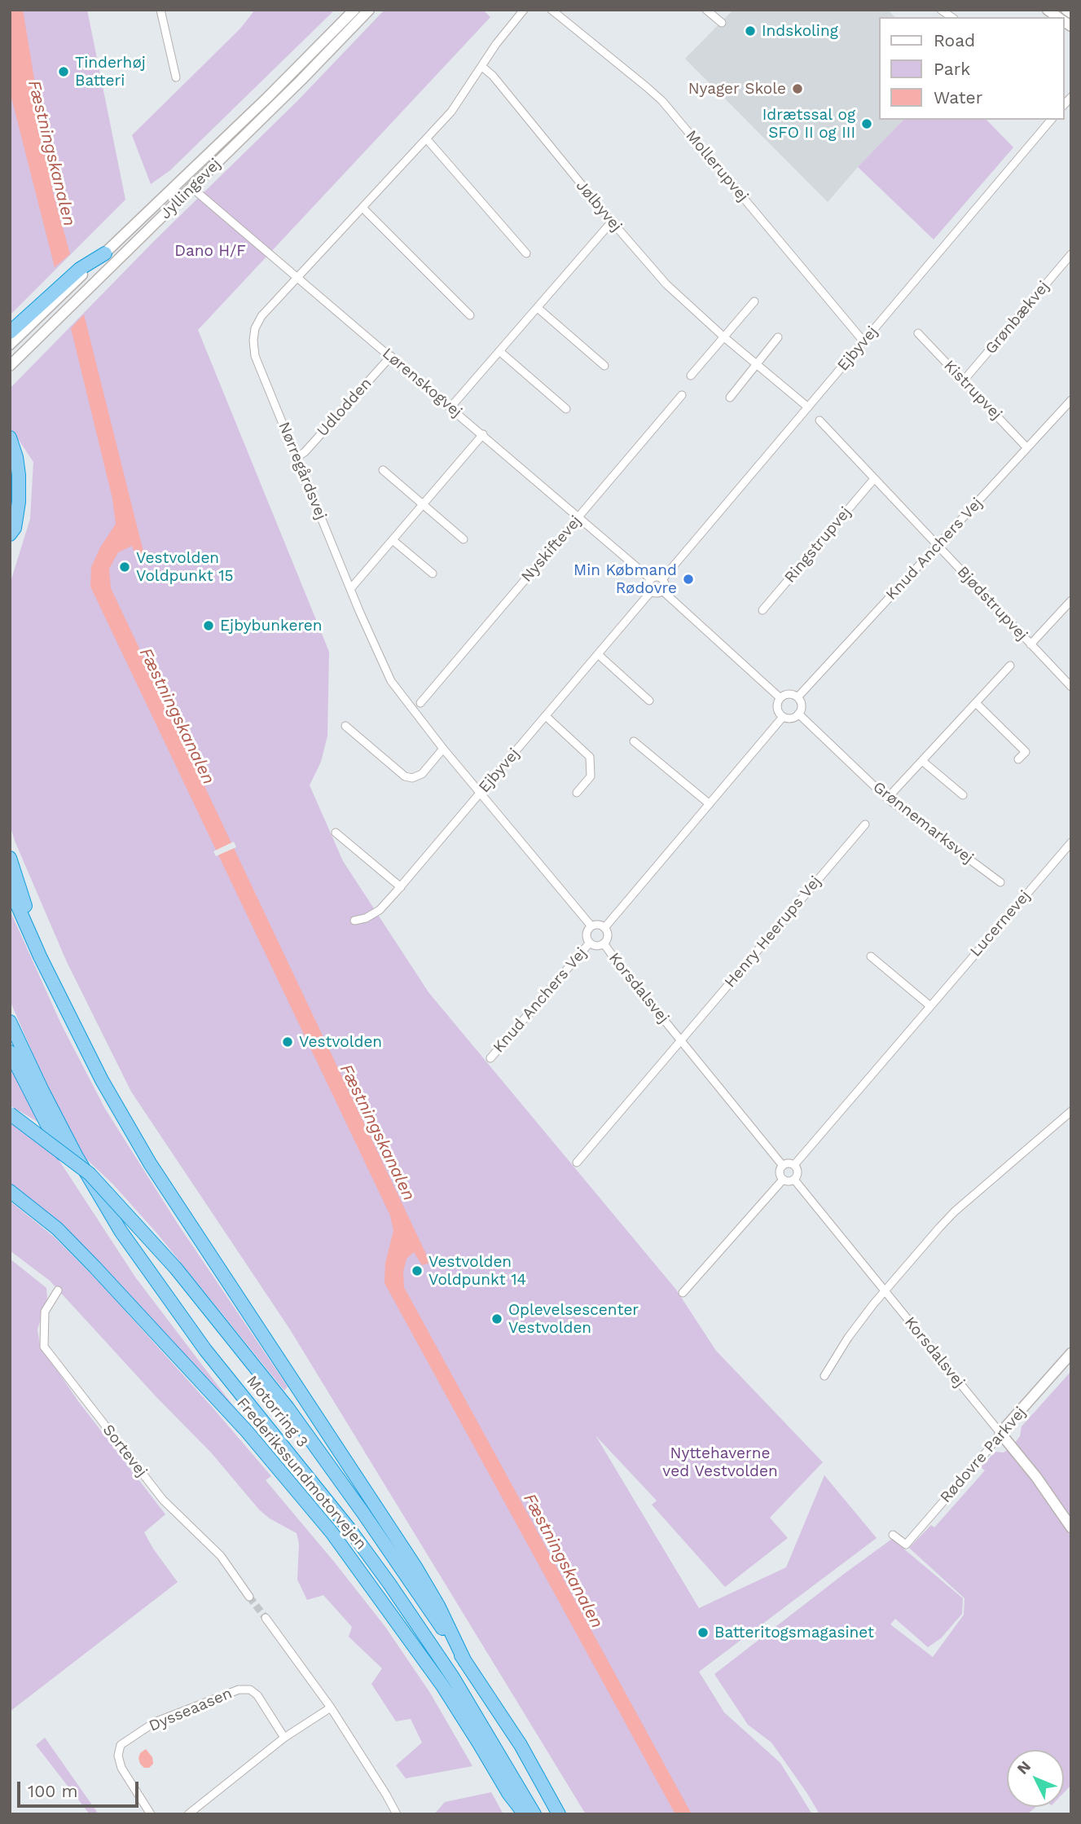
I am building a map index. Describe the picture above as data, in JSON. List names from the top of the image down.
{
  "streets": {
    "highway": ["Motorring 3", "Frederikssundmotorvejen"],
    "street": [
      "Mollerupvej",
      "Jyllingevej",
      "Jølbyvej",
      "Grønbækvej",
      "Ejbyvej",
      "Lørenskogvej",
      "Kistrupvej",
      "Udlodden",
      "Nørregårdsvej",
      "Ringstrupvej",
      "Nyskiftevej",
      "Knud Anchers Vej",
      "Bjødstrupvej",
      "Grønnemarksvej",
      "Lucernevej",
      "Henry Heerups Vej",
      "Korsdalsvej",
      "Sortevej",
      "Rødovre Parkvej",
      "Dysseaasen"
    ]
  },
  "crossings": [
    ["Mollerupvej", "Ejbyvej"],
    ["Jyllingevej", "Lørenskogvej"],
    ["Jølbyvej", "Ejbyvej"],
    ["Jølbyvej", "Nørregårdsvej"],
    ["Grønbækvej", "Kistrupvej"],
    ["Ejbyvej", "Lørenskogvej"],
    ["Ejbyvej", "Nørregårdsvej"],
    ["Lørenskogvej", "Udlodden"],
    ["Lørenskogvej", "Nørregårdsvej"],
    ["Lørenskogvej", "Nyskiftevej"],
    ["Kistrupvej", "Knud Anchers Vej"],
    ["Udlodden", "Nørregårdsvej"],
    ["Ringstrupvej", "Bjødstrupvej"],
    ["Knud Anchers Vej", "Bjødstrupvej"],
    ["Knud Anchers Vej", "Grønnemarksvej"],
    ["Knud Anchers Vej", "Korsdalsvej"],
    ["Lucernevej", "Korsdalsvej"],
    ["Henry Heerups Vej", "Korsdalsvej"],
    ["Korsdalsvej", "Rødovre Parkvej"]
  ],
  "water": ["Fæstningskanalen"],
  "parks": ["Dano H/F", "Nyttehaverne ved Vestvolden"],
  "places": [
    "Indskoling",
    "Tinderhøj Batteri",
    "Nyager Skole",
    "Idrætssal og SFO II og III",
    "Vestvolden Voldpunkt 15",
    "Min Købmand Rødovre",
    "Ejbybunkeren",
    "Vestvolden",
    "Vestvolden Voldpunkt 14",
    "Oplevelsescenter Vestvolden",
    "Batteritogsmagasinet"
  ],
  "legend": ["Road", "Park", "Water"],
  "scale_bar": "100 m",
  "north": "top left"
}
